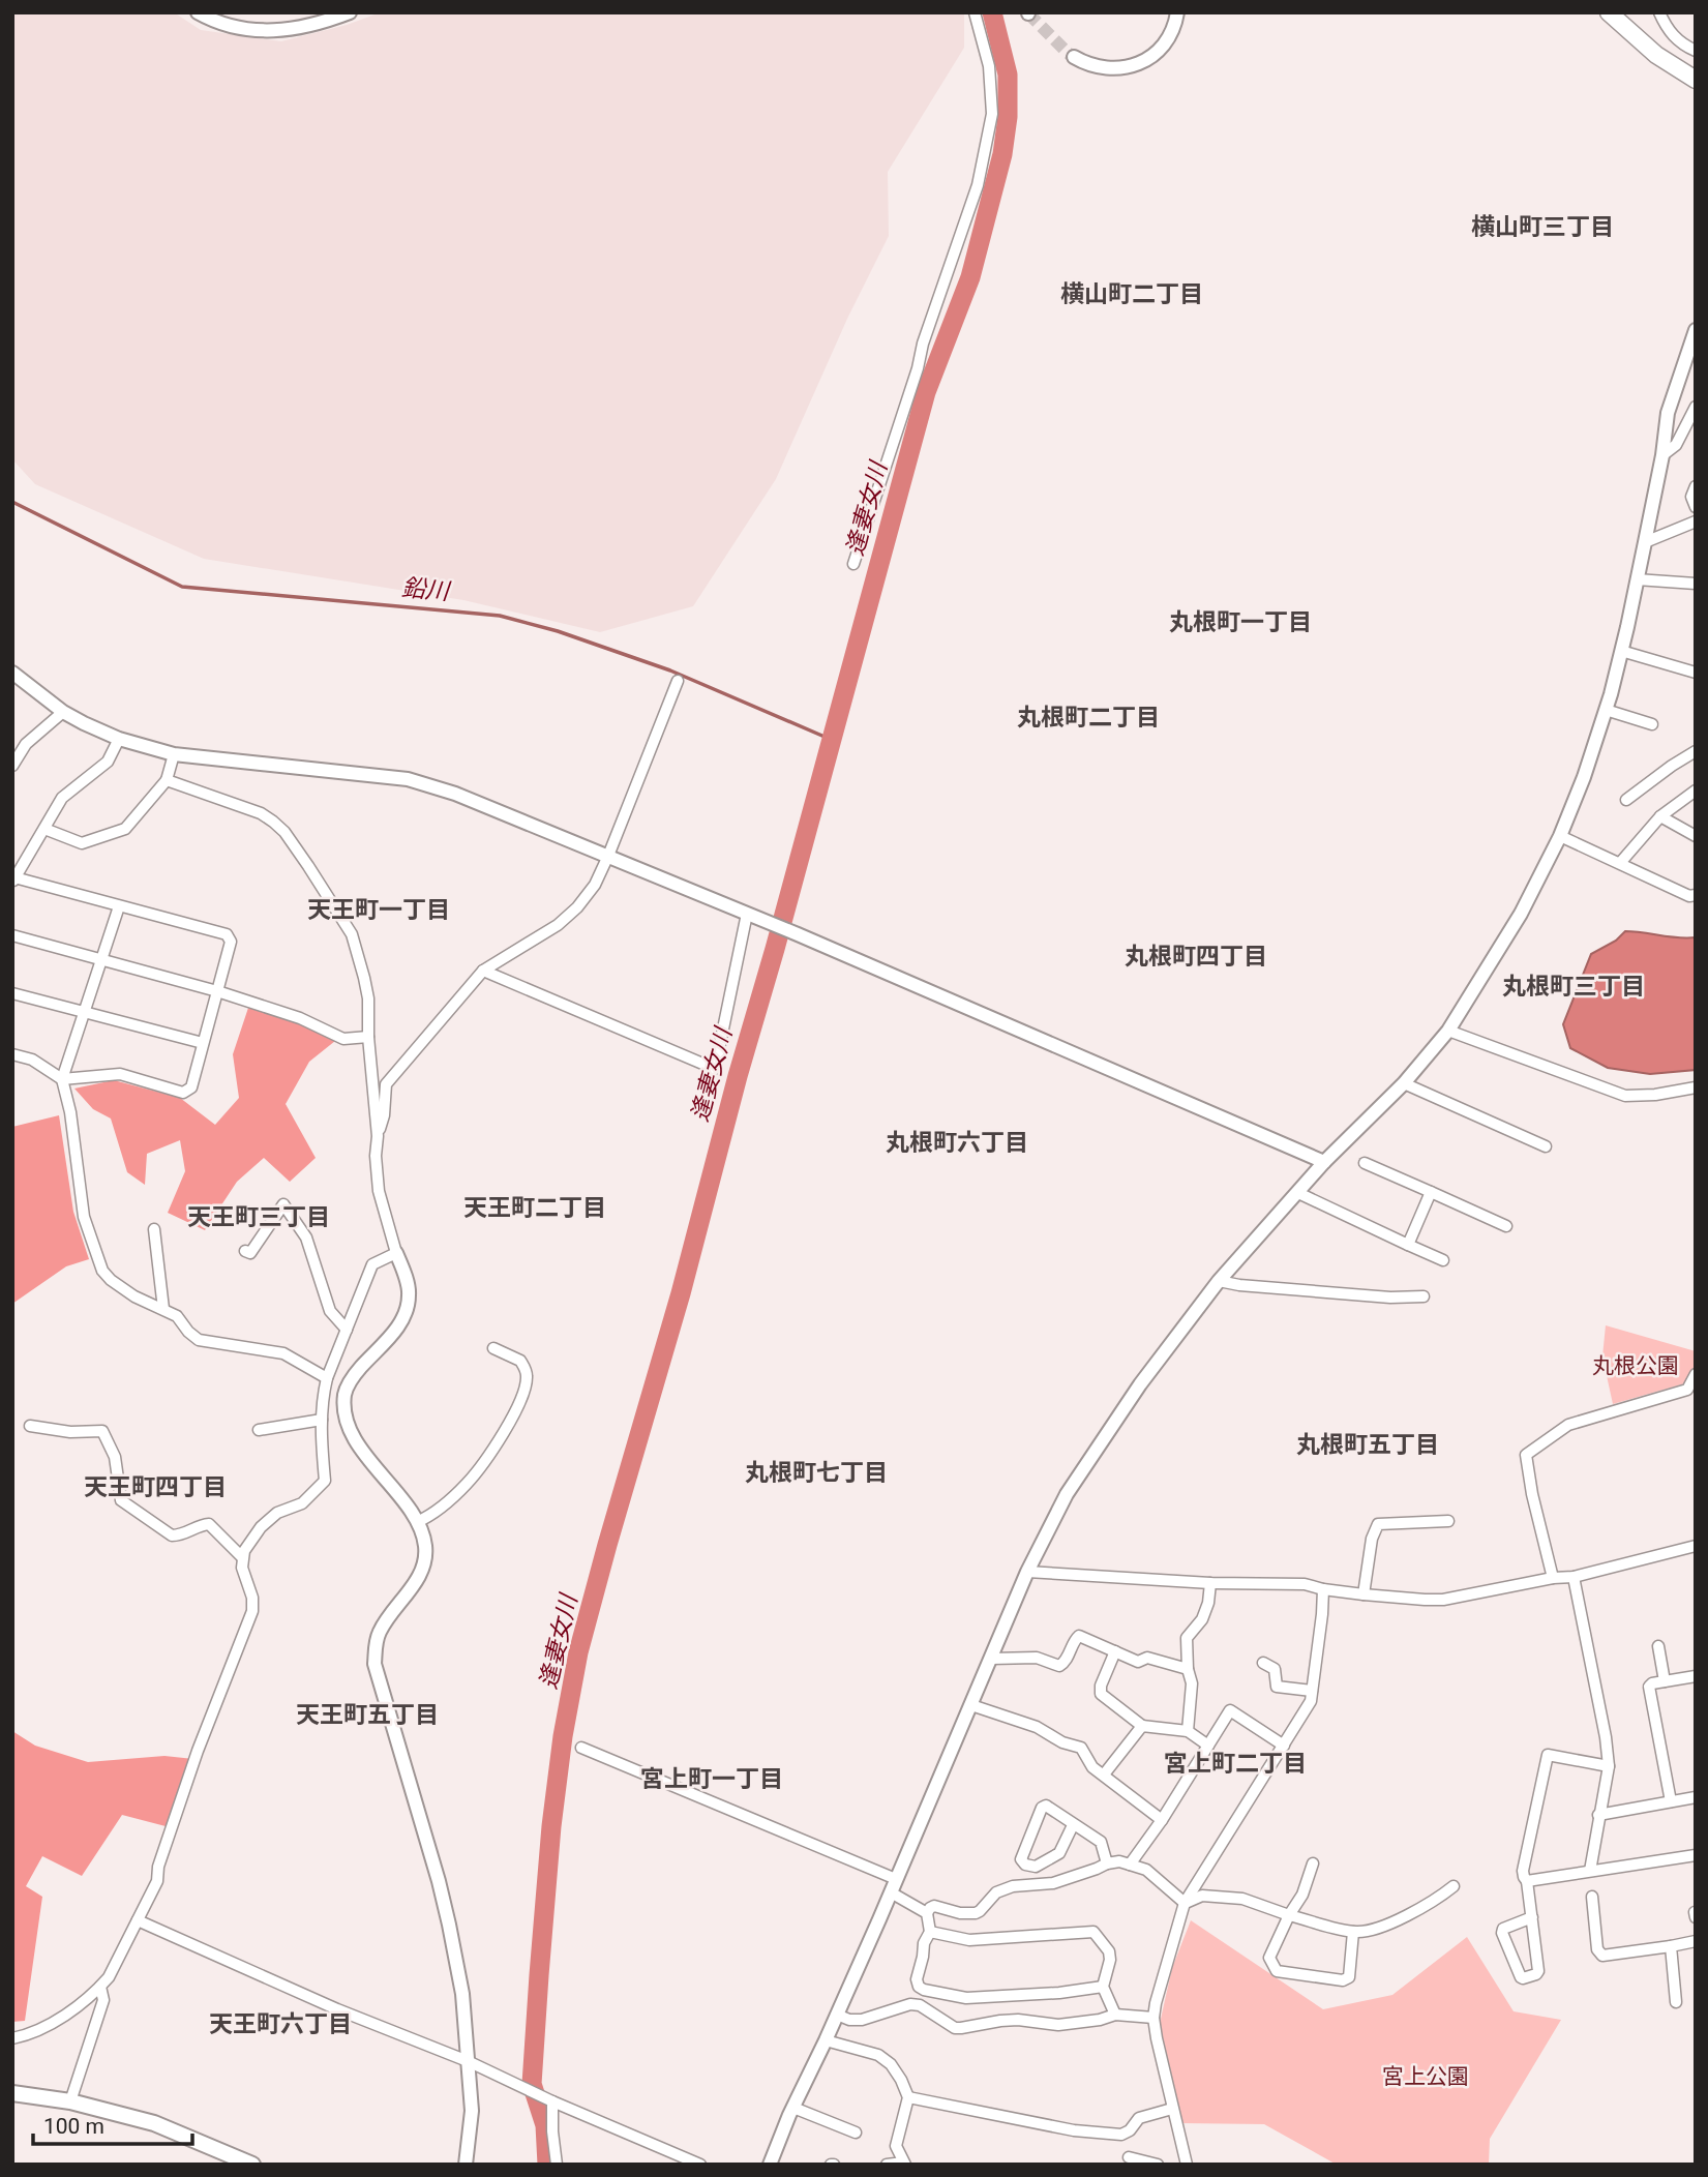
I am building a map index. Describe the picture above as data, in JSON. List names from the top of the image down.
{
  "districts": [
    "横山町三丁目",
    "横山町二丁目",
    "丸根町一丁目",
    "丸根町二丁目",
    "天王町一丁目",
    "丸根町四丁目",
    "丸根町三丁目",
    "丸根町六丁目",
    "天王町二丁目",
    "天王町三丁目",
    "丸根町五丁目",
    "丸根町七丁目",
    "天王町四丁目",
    "天王町五丁目",
    "宮上町二丁目",
    "宮上町一丁目",
    "天王町六丁目"
  ],
  "water": ["逢妻女川", "鉛川"],
  "parks": ["丸根公園", "宮上公園"],
  "scale_bar": "100 m"
}
